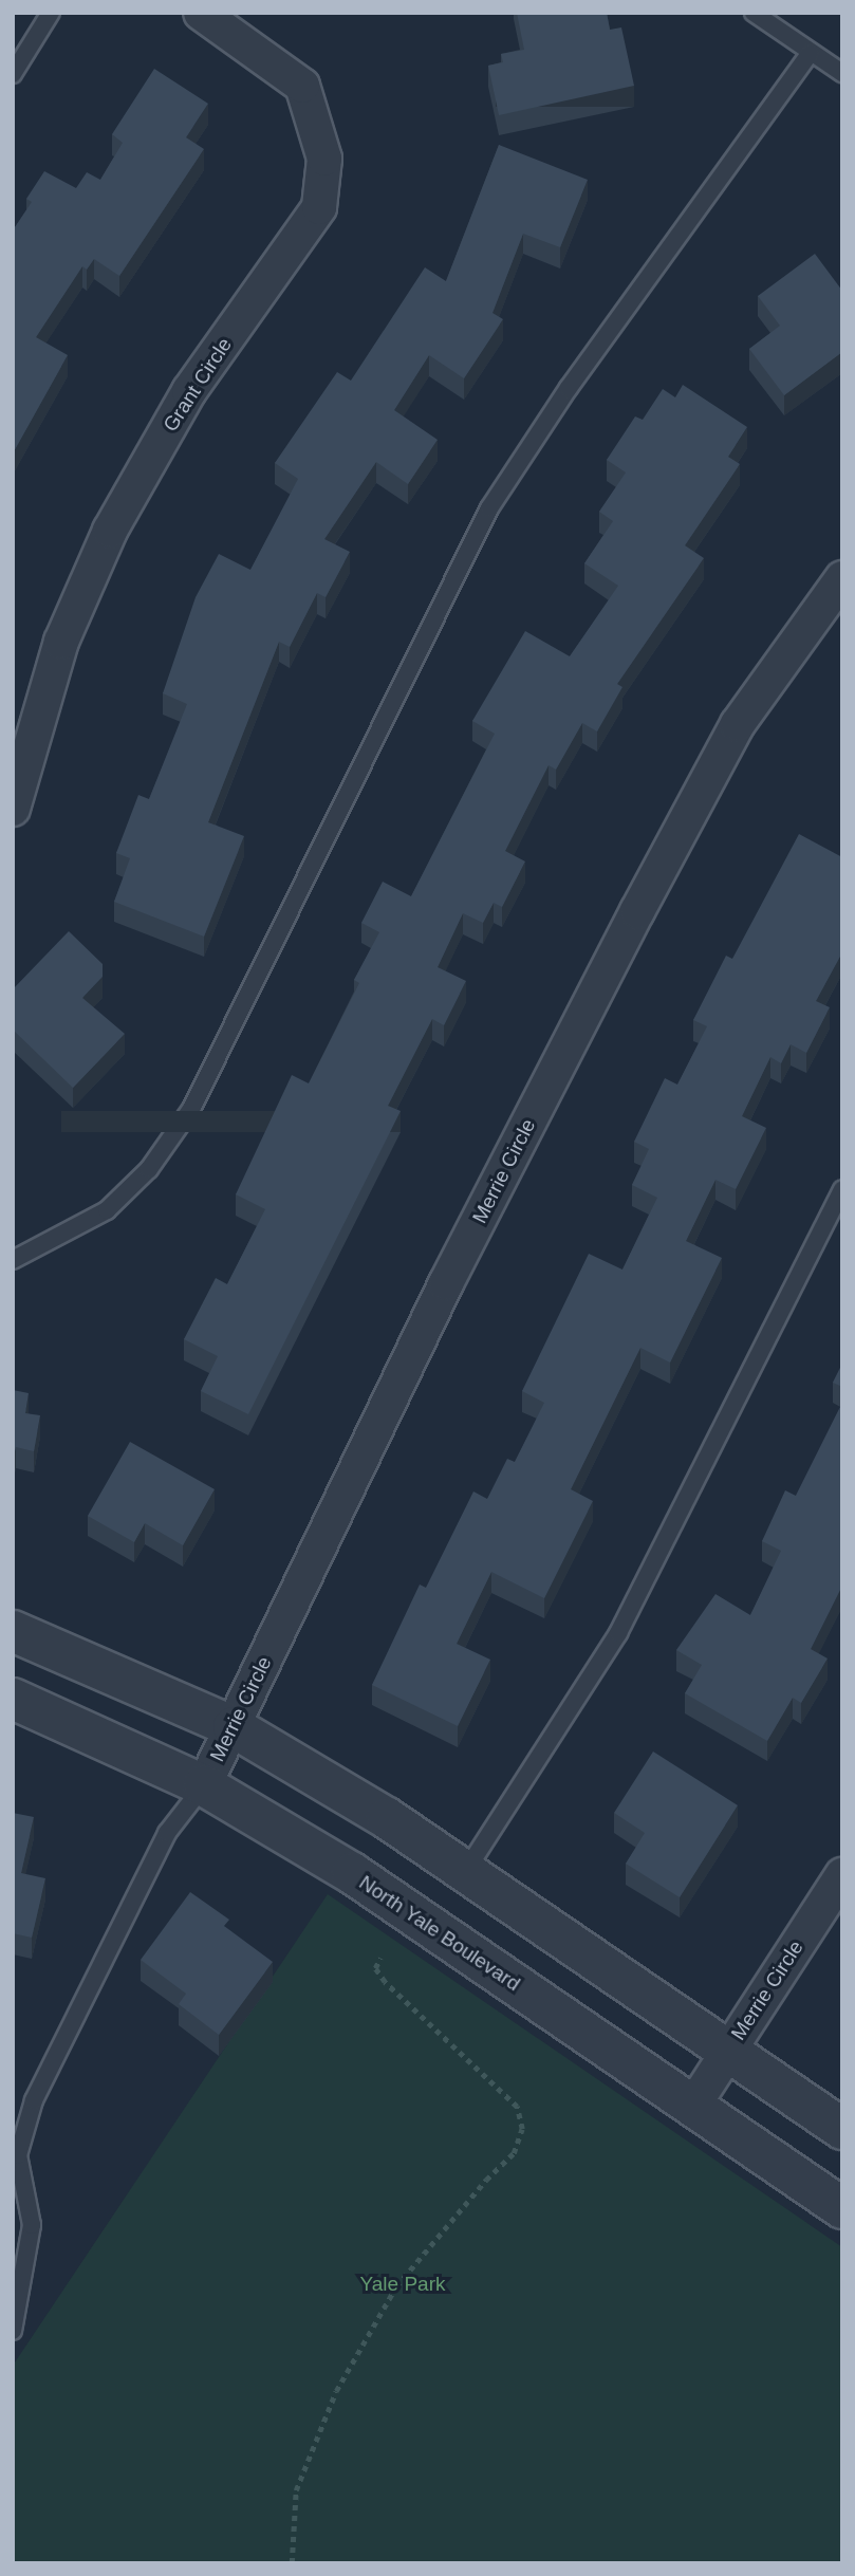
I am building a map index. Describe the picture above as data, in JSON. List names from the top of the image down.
{
  "streets": {
    "street": ["Grant Circle", "Merrie Circle", "North Yale Boulevard"]
  },
  "crossings": [
    ["Merrie Circle", "North Yale Boulevard"]
  ],
  "parks": ["Yale Park"]
}
